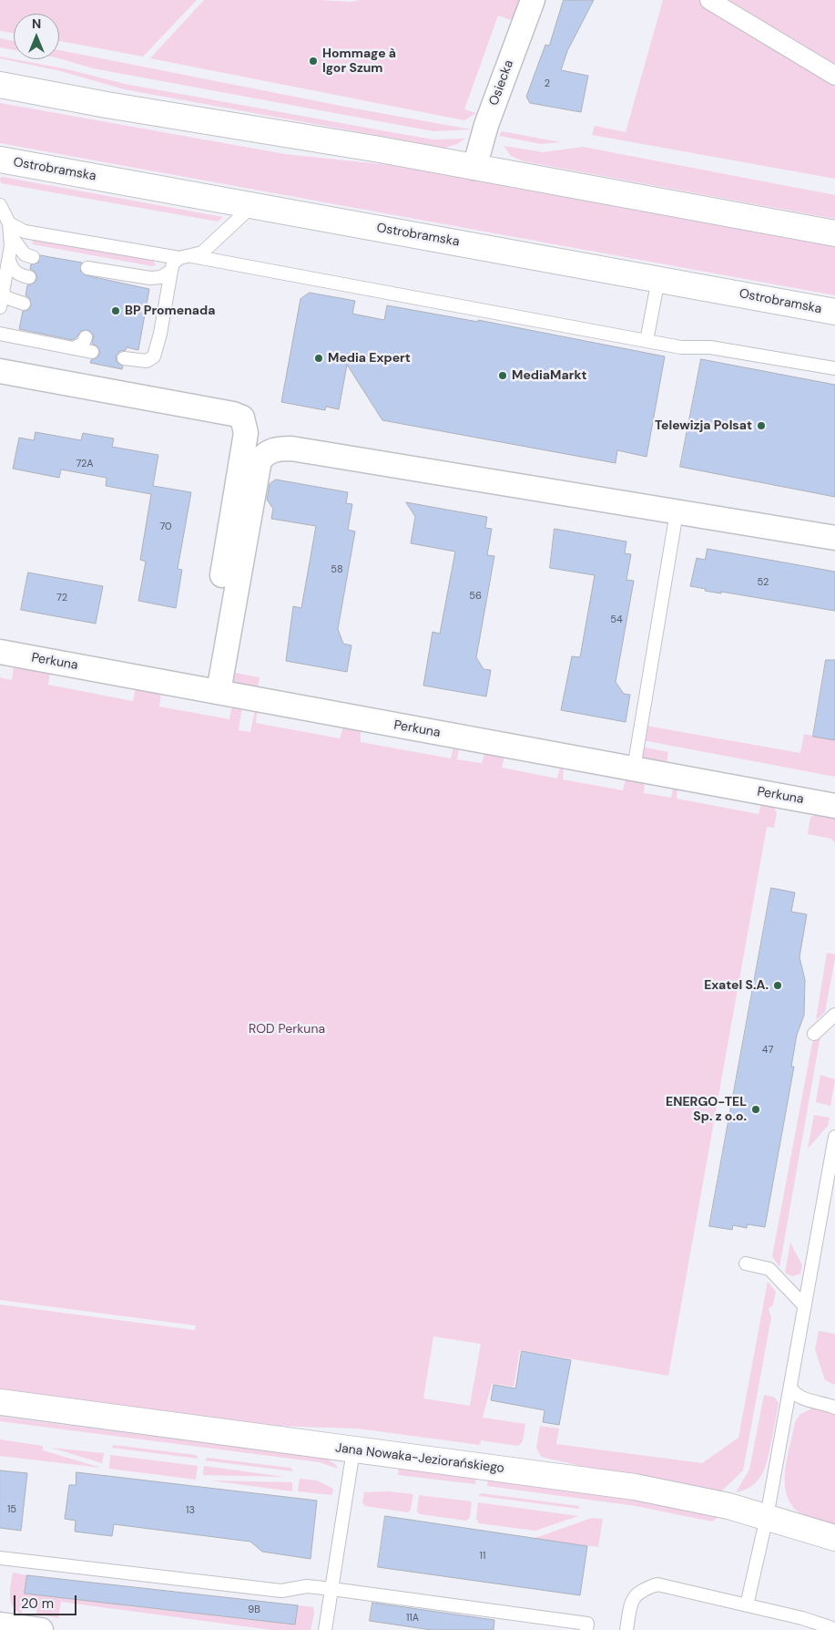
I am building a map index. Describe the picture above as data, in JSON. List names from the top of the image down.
{
  "streets": {
    "main road": ["Ostrobramska", "Jana Nowaka-Jeziorańskiego"],
    "street": ["Osiecka", "Perkuna"]
  },
  "parks": ["ROD Perkuna"],
  "places": [
    "Hommage à Igor Szum",
    "BP Promenada",
    "Media Expert",
    "MediaMarkt",
    "Telewizja Polsat",
    "Exatel S.A.",
    "ENERGO-TEL Sp. z o.o."
  ],
  "house_numbers": [
    "2",
    "72A",
    "70",
    "58",
    "52",
    "56",
    "72",
    "54",
    "47",
    "15",
    "13",
    "11",
    "9B",
    "11A"
  ],
  "scale_bar": "20 m",
  "north": "top"
}
